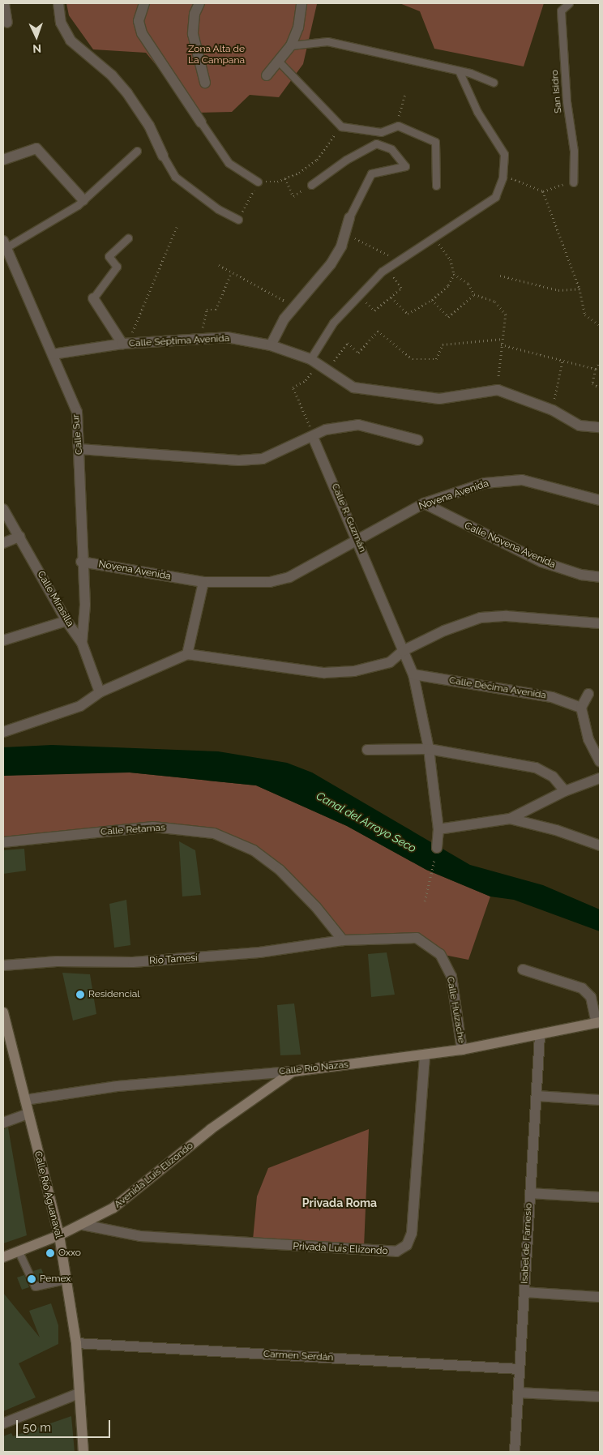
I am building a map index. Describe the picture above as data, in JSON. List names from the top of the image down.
{
  "streets": {
    "street": [
      "Calle Séptima Avenida",
      "Calle Sur",
      "Novena Avenida",
      "Calle R. Guzmán",
      "Calle Novena Avenida",
      "Calle Mirasilla",
      "Calle Décima Avenida",
      "Calle Retamas",
      "Río Tamesí",
      "Calle Huizache",
      "Calle Río Nazas",
      "Avenida Luis Elizondo",
      "Calle Río Aguanaval",
      "Isabel de Farnesio",
      "Privada Luis Elizondo",
      "Carmen Serdán"
    ],
    "lane": ["San Isidro"]
  },
  "crossings": [
    ["Calle Séptima Avenida", "Calle Sur"],
    ["Calle Sur", "Novena Avenida"],
    ["Calle Sur", "Calle Mirasilla"],
    ["Novena Avenida", "Calle R. Guzmán"],
    ["Novena Avenida", "Calle Novena Avenida"],
    ["Calle R. Guzmán", "Calle Décima Avenida"],
    ["Calle Retamas", "Río Tamesí"],
    ["Calle Retamas", "Calle Huizache"],
    ["Río Tamesí", "Calle Huizache"],
    ["Calle Huizache", "Calle Río Nazas"],
    ["Calle Río Nazas", "Avenida Luis Elizondo"],
    ["Calle Río Nazas", "Calle Río Aguanaval"],
    ["Calle Río Nazas", "Isabel de Farnesio"],
    ["Calle Río Nazas", "Privada Luis Elizondo"],
    ["Avenida Luis Elizondo", "Calle Río Aguanaval"],
    ["Avenida Luis Elizondo", "Privada Luis Elizondo"],
    ["Calle Río Aguanaval", "Carmen Serdán"],
    ["Isabel de Farnesio", "Carmen Serdán"]
  ],
  "districts": ["Privada Roma"],
  "water": ["Canal del Arroyo Seco"],
  "parks": ["Zona Alta de La Campana"],
  "places": ["Residencial", "Oxxo", "Pemex"],
  "scale_bar": "50 m",
  "north": "bottom"
}
